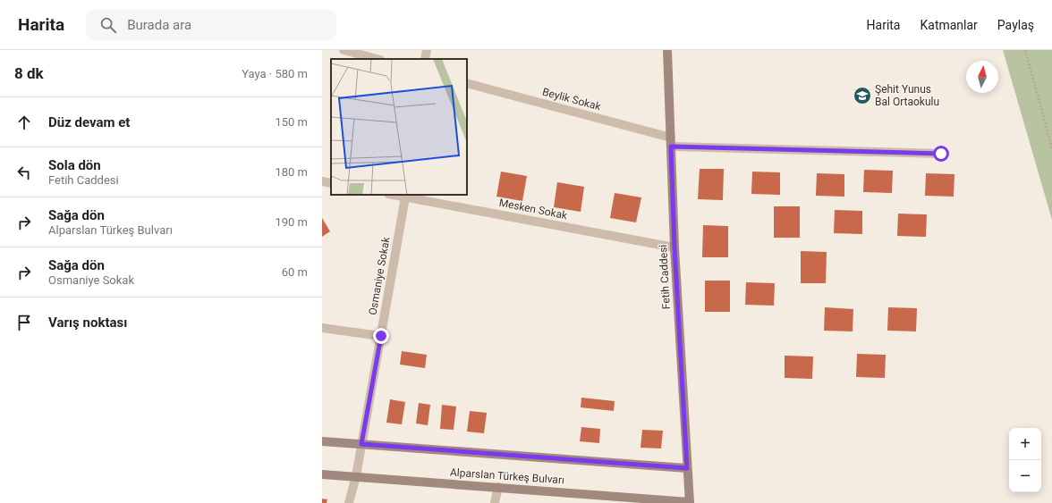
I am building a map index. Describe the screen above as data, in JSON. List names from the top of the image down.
{
  "streets": {
    "main road": ["Fetih Caddesi", "Alparslan Türkeş Bulvarı"],
    "street": ["Beylik Sokak", "Mesken Sokak", "Osmaniye Sokak"]
  },
  "crossings": [
    ["Beylik Sokak", "Fetih Caddesi"],
    ["Mesken Sokak", "Osmaniye Sokak"],
    ["Mesken Sokak", "Fetih Caddesi"],
    ["Osmaniye Sokak", "Alparslan Türkeş Bulvarı"],
    ["Fetih Caddesi", "Alparslan Türkeş Bulvarı"]
  ],
  "places": {
    "school or university": ["Şehit Yunus Bal Ortaokulu"]
  },
  "north": "top",
  "page": {
    "header": "Harita",
    "search": "Burada ara",
    "nav": ["Harita", "Katmanlar", "Paylaş"],
    "heading": ["8 dk", "Yaya · 580 m"],
    "list": [
      ["Düz devam et", "150 m"],
      ["Sola dön", "Fetih Caddesi", "180 m"],
      ["Sağa dön", "Alparslan Türkeş Bulvarı", "190 m"],
      ["Sağa dön", "Osmaniye Sokak", "60 m"],
      "Varış noktası"
    ],
    "map_buttons": ["+", "−"]
  }
}
